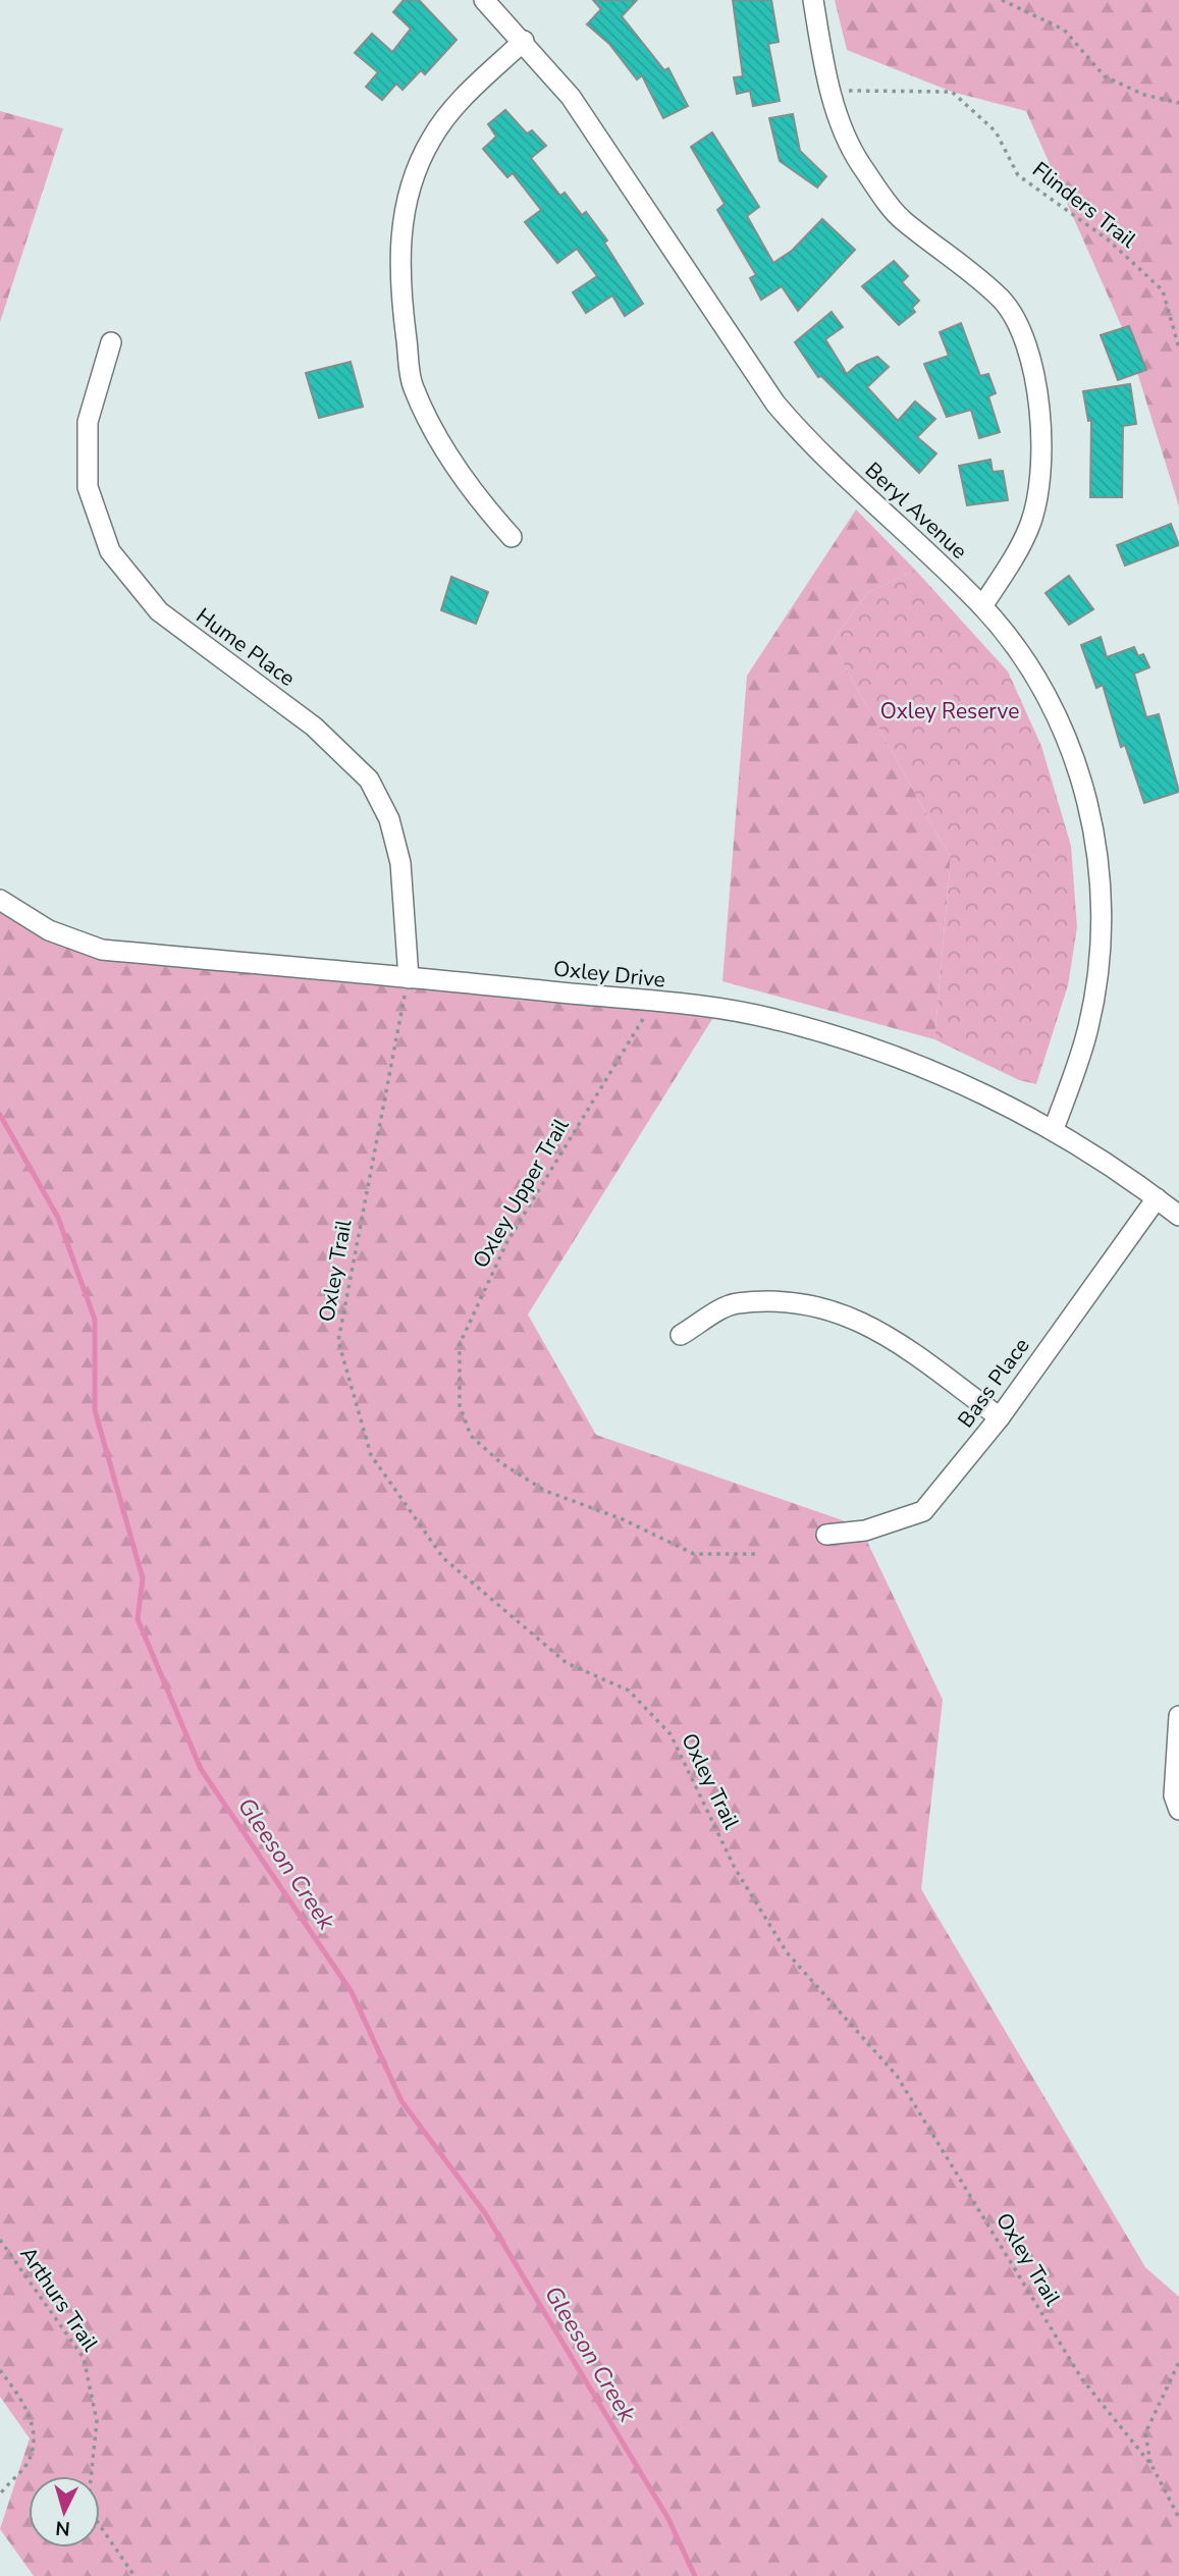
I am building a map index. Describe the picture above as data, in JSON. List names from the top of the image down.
{
  "streets": {
    "street": [
      "Beryl Avenue",
      "Hume Place",
      "Oxley Drive",
      "Bass Place"
    ],
    "path": [
      "Flinders Trail",
      "Oxley Upper Trail",
      "Oxley Trail",
      "Arthurs Trail"
    ]
  },
  "crossings": [
    ["Beryl Avenue", "Oxley Drive"],
    ["Hume Place", "Oxley Drive"],
    ["Hume Place", "Oxley Trail"],
    ["Oxley Drive", "Oxley Upper Trail"],
    ["Oxley Drive", "Oxley Trail"],
    ["Oxley Drive", "Bass Place"]
  ],
  "water": ["Gleeson Creek"],
  "parks": ["Oxley Reserve"],
  "north": "bottom"
}
